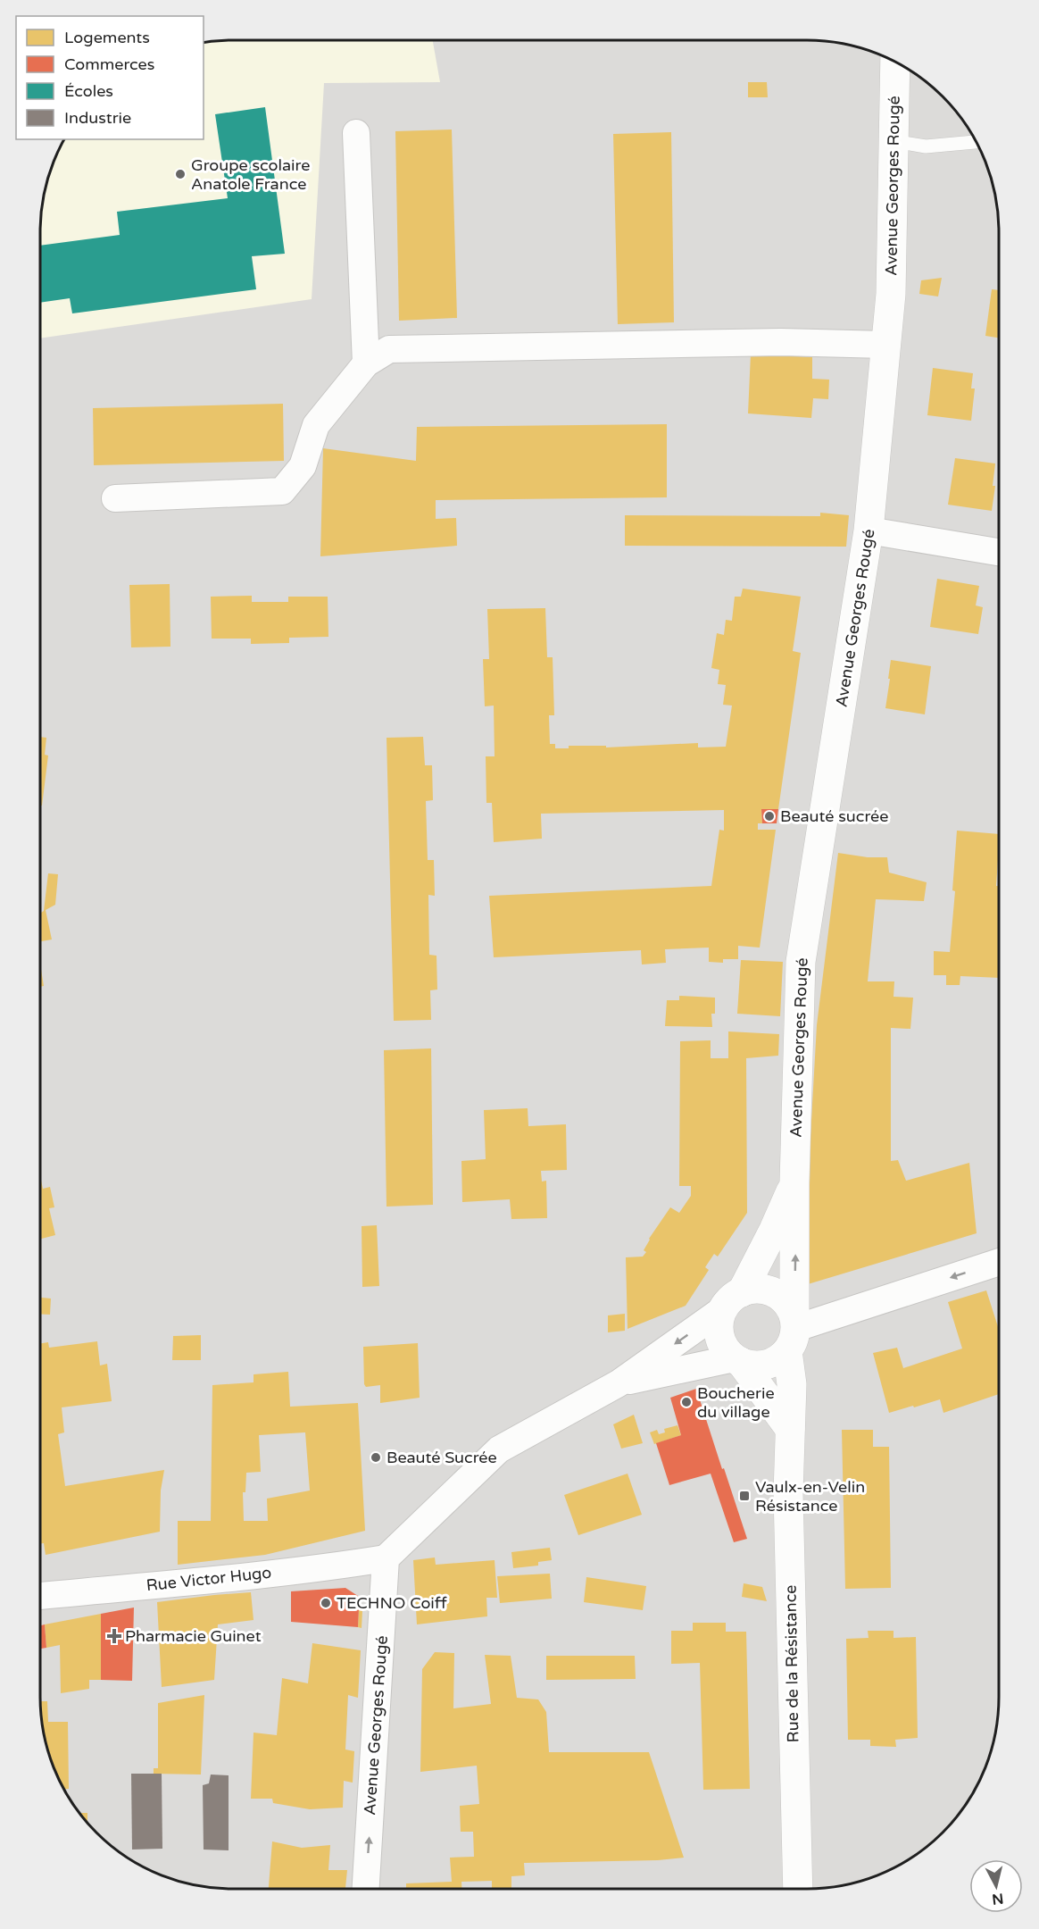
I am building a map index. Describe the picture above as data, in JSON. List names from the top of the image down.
{
  "streets": {
    "street": ["Avenue Georges Rougé", "Rue Victor Hugo", "Rue de la Résistance"]
  },
  "crossings": [
    ["Avenue Georges Rougé", "Rue Victor Hugo"],
    ["Avenue Georges Rougé", "Rue de la Résistance"]
  ],
  "places": {
    "other": [
      "Groupe scolaire Anatole France",
      "Beauté sucrée",
      "Boucherie du village",
      "Beauté Sucrée",
      "TECHNO Coiff"
    ],
    "transit": ["Vaulx-en-Velin Résistance"],
    "health": ["Pharmacie Guinet"]
  },
  "legend": [
    "Logements",
    "Commerces",
    "Écoles",
    "Industrie"
  ],
  "north": "bottom"
}
